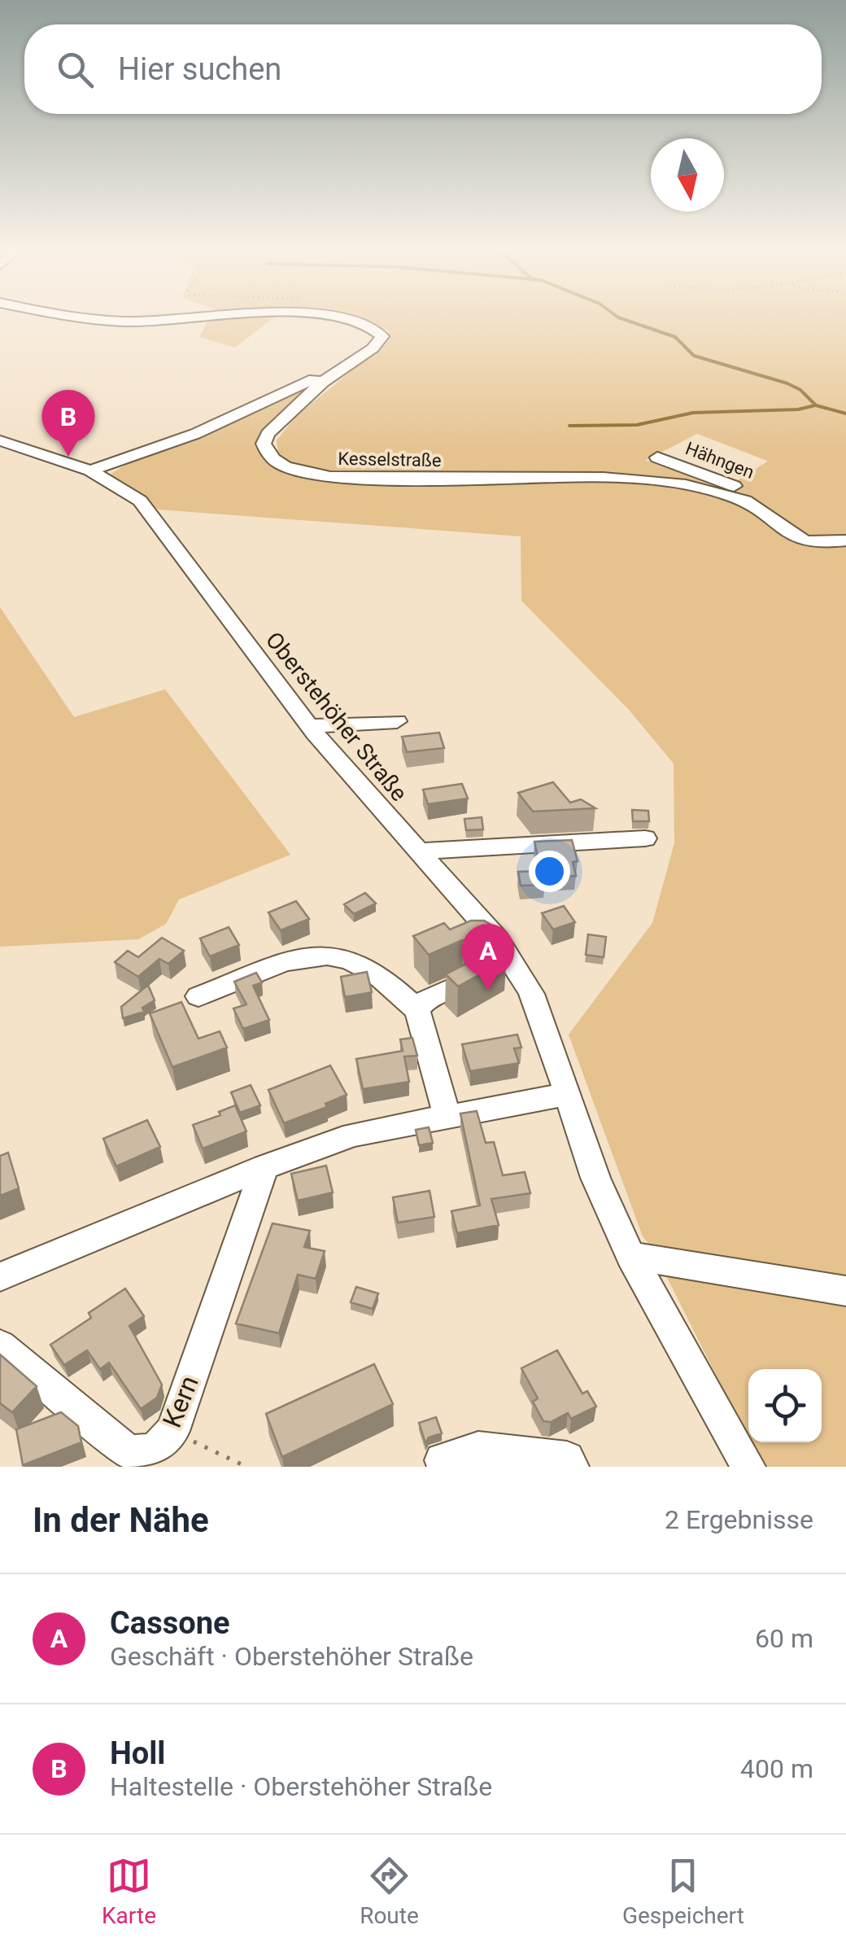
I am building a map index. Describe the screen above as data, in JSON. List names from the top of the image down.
{
  "streets": {
    "street": [
      "Kesselstraße",
      "Hähngen",
      "Oberstehöher Straße",
      "Kern"
    ]
  },
  "crossings": [
    ["Kesselstraße", "Hähngen"]
  ],
  "north": "bottom",
  "page": {
    "search": "Hier suchen",
    "pins": ["B", "A"],
    "heading": ["In der Nähe", "2 Ergebnisse"],
    "list": [
      {
        "mark": "A",
        "name": "Cassone",
        "note": "Geschäft · Oberstehöher Straße",
        "value": "60 m"
      },
      {
        "mark": "B",
        "name": "Holl",
        "note": "Haltestelle · Oberstehöher Straße",
        "value": "400 m"
      }
    ],
    "nav": ["Karte", "Route", "Gespeichert"]
  }
}
